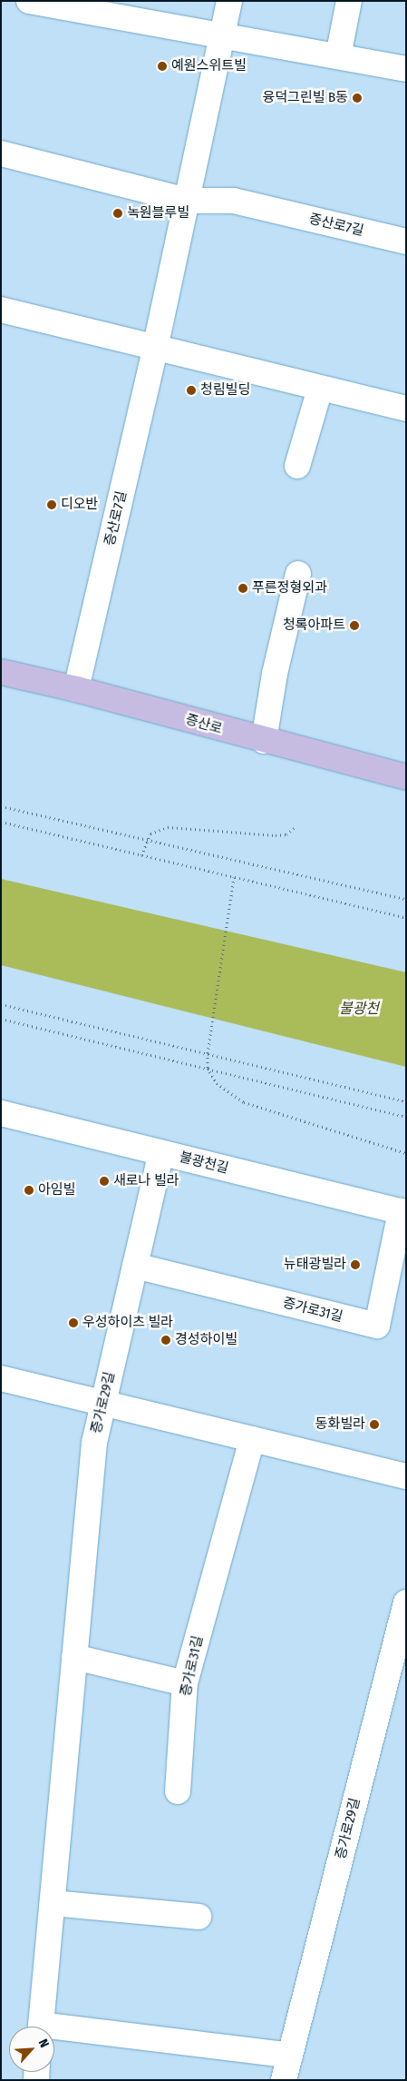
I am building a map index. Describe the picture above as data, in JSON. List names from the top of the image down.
{
  "streets": {
    "main road": ["증산로"],
    "street": [
      "증산로7길",
      "불광천길",
      "증가로31길",
      "증가로29길"
    ]
  },
  "crossings": [
    ["증산로7길", "증산로"],
    ["불광천길", "증가로31길"],
    ["불광천길", "증가로29길"],
    ["증가로31길", "증가로29길"]
  ],
  "water": ["불광천"],
  "places": [
    "예원스위트빌",
    "융덕그린빌 B동",
    "녹원블루빌",
    "청림빌딩",
    "디오반",
    "푸른정형외과",
    "청록아파트",
    "새로나 빌라",
    "아임빌",
    "뉴태광빌라",
    "우성하이츠 빌라",
    "경성하이빌",
    "동화빌라"
  ],
  "north": "top right"
}
